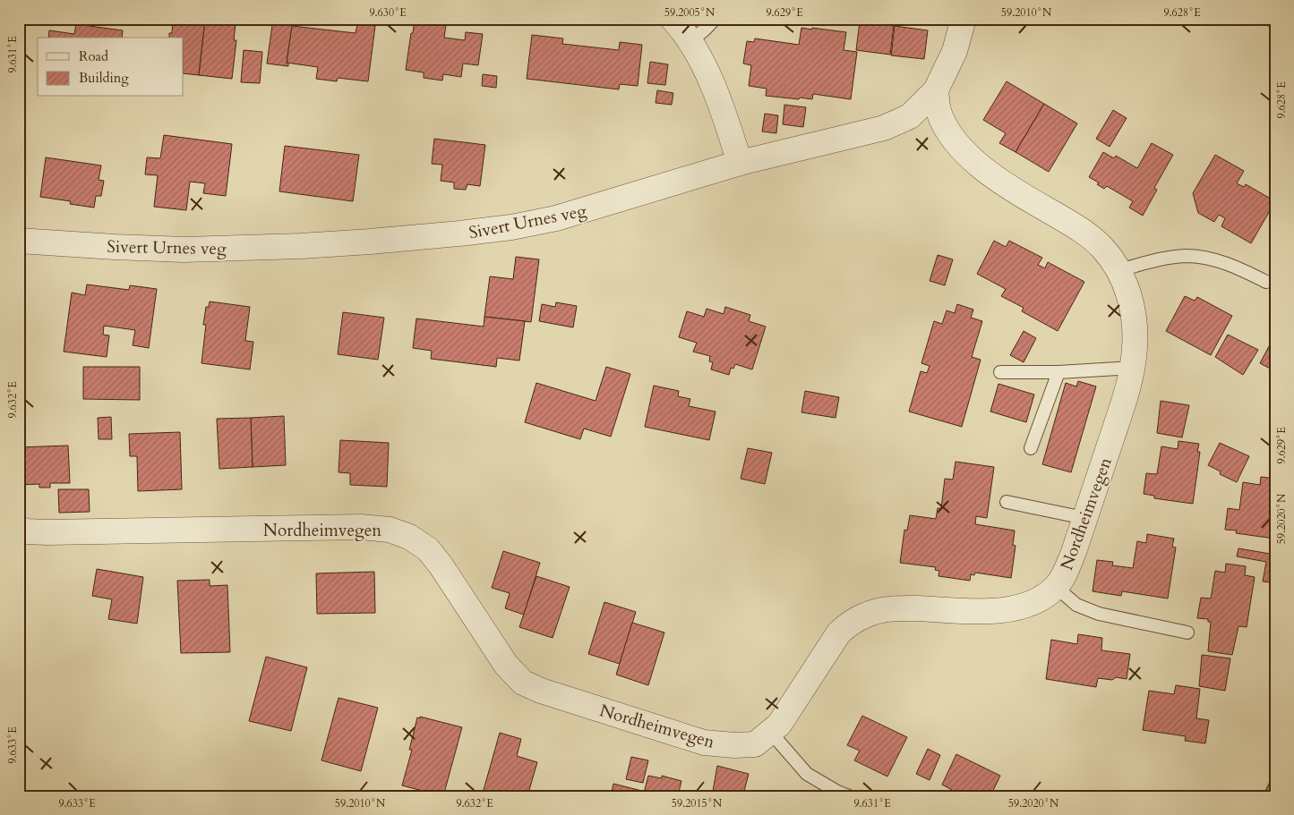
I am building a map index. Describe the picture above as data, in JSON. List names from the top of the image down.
{
  "streets": {
    "street": ["Sivert Urnes veg", "Nordheimvegen"]
  },
  "crossings": [
    ["Sivert Urnes veg", "Nordheimvegen"]
  ],
  "legend": ["Road", "Building"],
  "coordinates": [
    "9.630°E",
    "59.2005°N",
    "9.629°E",
    "59.2010°N",
    "9.628°E",
    "9.631°E",
    "9.632°E",
    "59.2020°N",
    "9.633°E",
    "59.2015°N"
  ]
}
